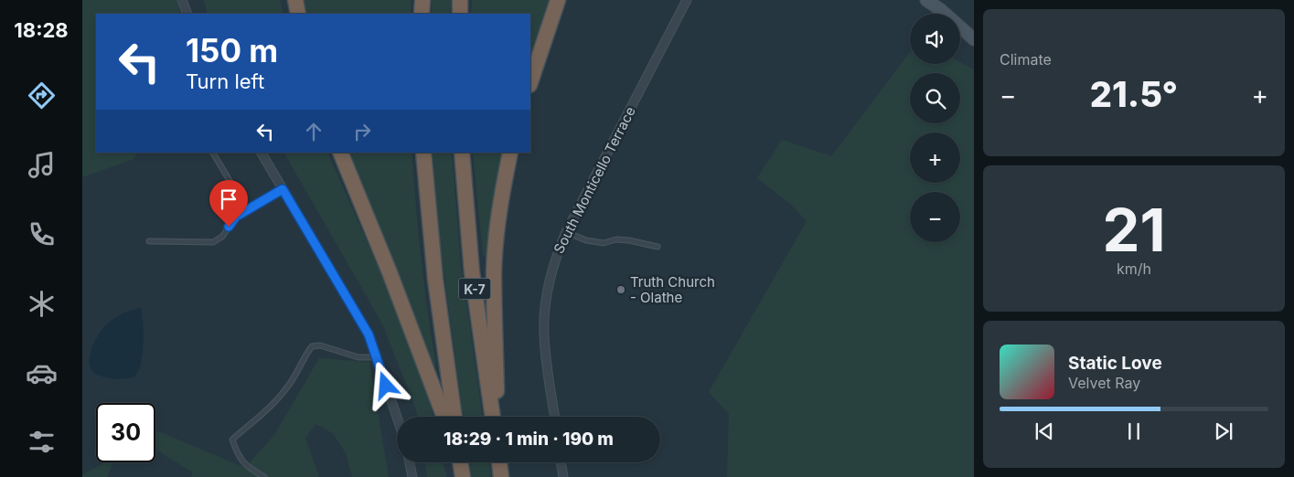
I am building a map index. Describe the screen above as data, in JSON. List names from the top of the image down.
{
  "streets": {
    "highway": ["K-7"],
    "street": ["South Monticello Terrace"]
  },
  "places": ["Truth Church - Olathe"],
  "page": {
    "tabs": "18:28",
    "tile": [
      "Climate",
      ["21", "km/h"]
    ],
    "map_buttons": ["+", "−"],
    "turn": ["150 m", "Turn left"],
    "heat": ["−", "21.5°", "+"],
    "song": ["Static Love", "Velvet Ray"],
    "limit": "30",
    "trip": "18:29 · 1 min · 190 m"
  }
}
